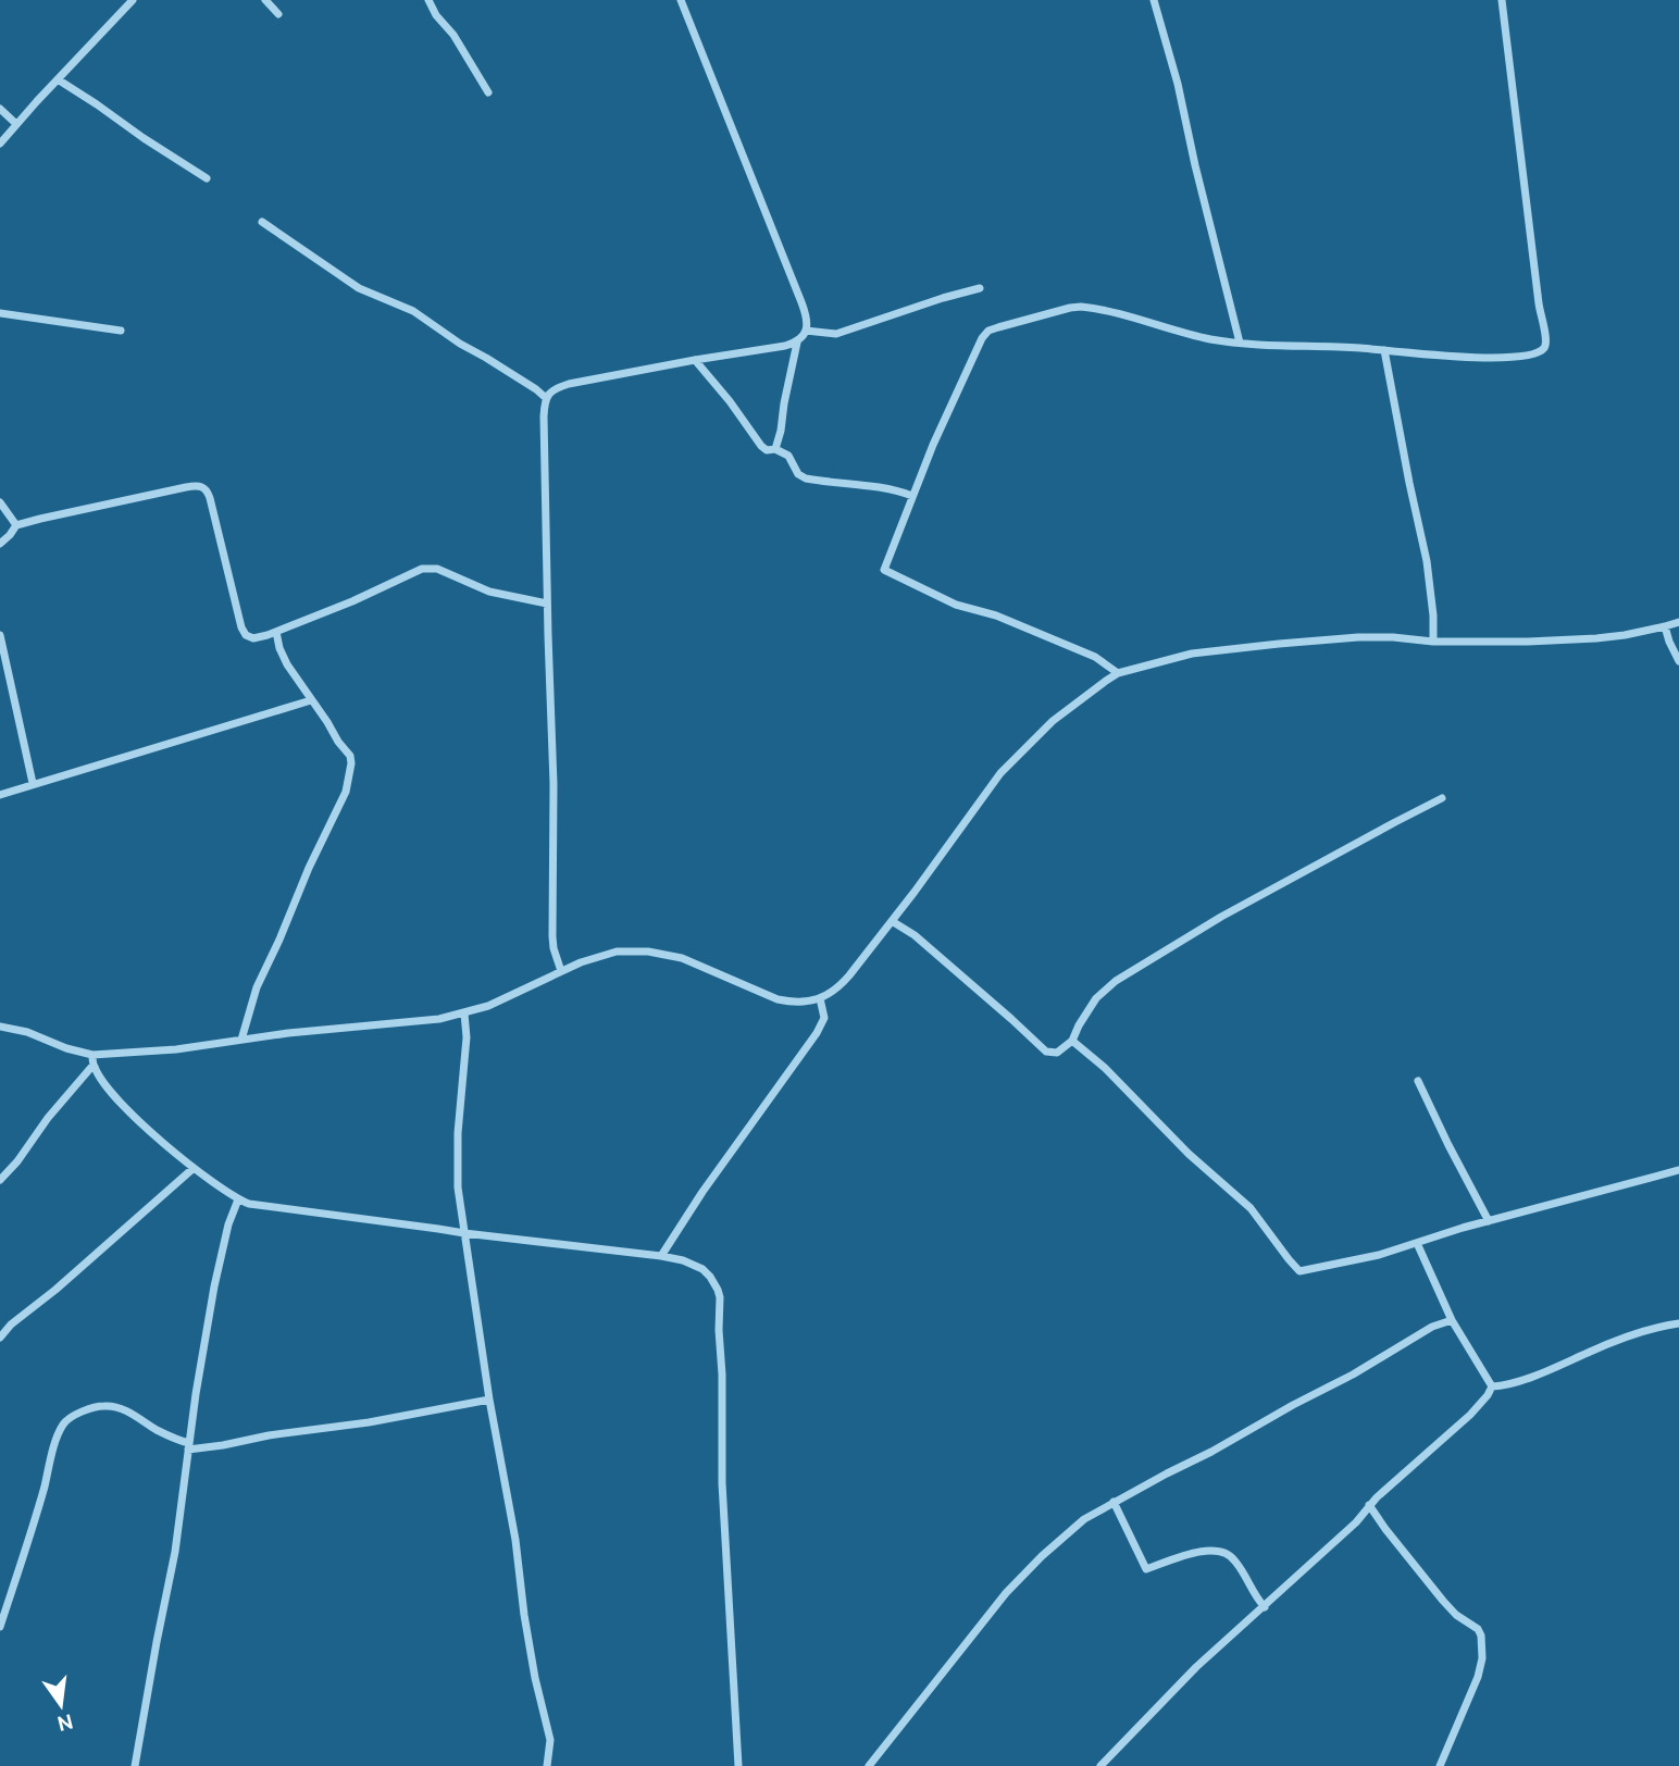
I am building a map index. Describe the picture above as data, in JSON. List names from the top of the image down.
{
  "north": "bottom"
}
